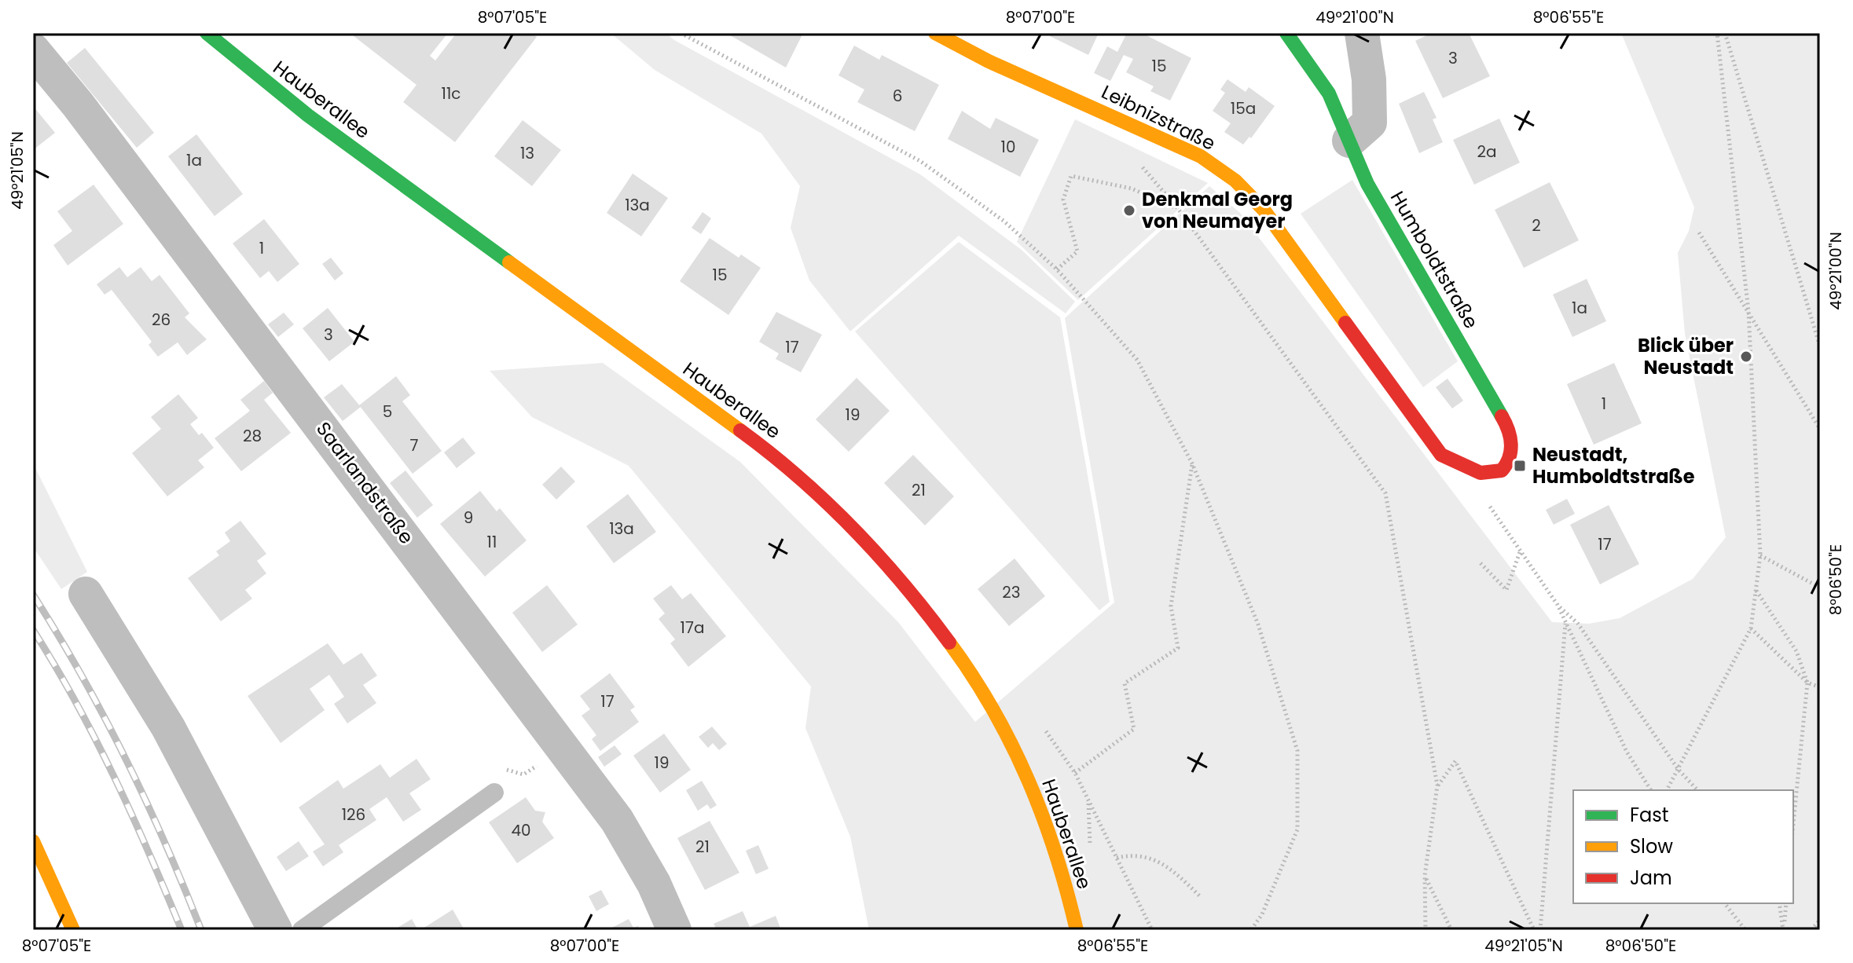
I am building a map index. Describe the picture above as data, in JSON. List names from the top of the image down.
{
  "streets": {
    "street": [
      "Hauberallee",
      "Leibnizstraße",
      "Humboldtstraße",
      "Saarlandstraße"
    ]
  },
  "crossings": [
    ["Leibnizstraße", "Humboldtstraße"]
  ],
  "places": {
    "other": ["Denkmal Georg von Neumayer", "Blick über Neustadt"],
    "transit": ["Neustadt, Humboldtstraße"]
  },
  "house_numbers": [
    "3",
    "15",
    "11c",
    "6",
    "15a",
    "10",
    "2a",
    "13",
    "1a",
    "13a",
    "2",
    "1",
    "15",
    "1a",
    "26",
    "3",
    "17",
    "1",
    "5",
    "19",
    "28",
    "7",
    "21",
    "9",
    "13a",
    "11",
    "17",
    "23",
    "17a",
    "17",
    "19",
    "126",
    "40",
    "21"
  ],
  "legend": ["Fast", "Slow", "Jam"],
  "coordinates": [
    "8°07'05\"E",
    "8°07'00\"E",
    "49°21'00\"N",
    "8°06'55\"E",
    "49°21'05\"N",
    "8°06'50\"E"
  ]
}
